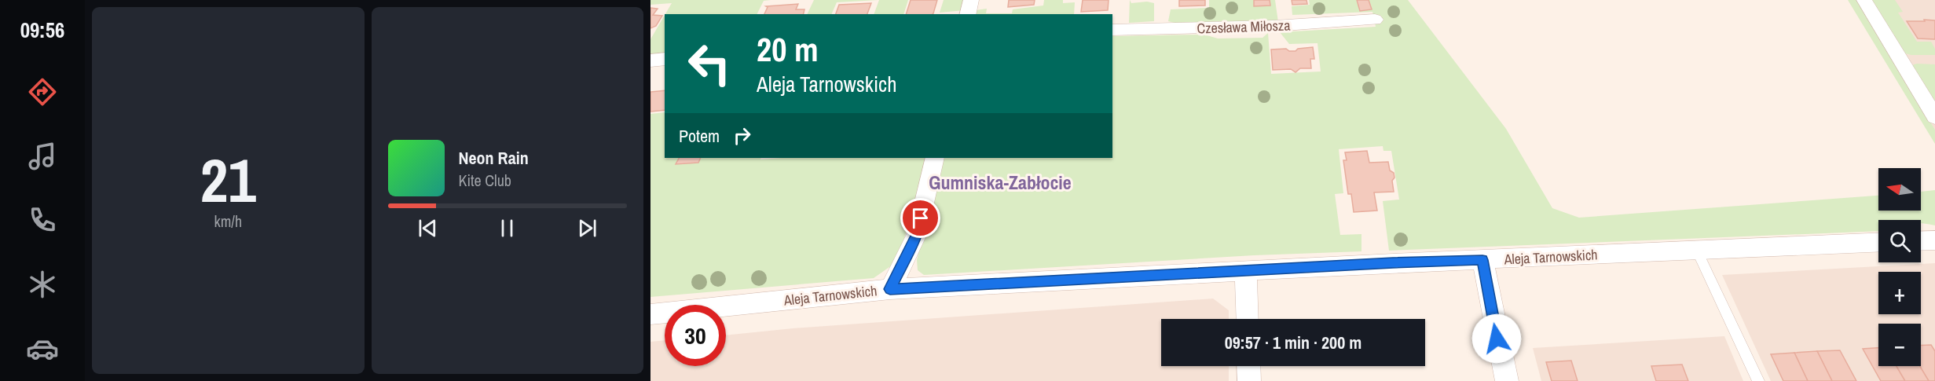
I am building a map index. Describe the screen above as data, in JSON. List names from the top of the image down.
{
  "streets": {
    "street": ["Czesława Miłosza", "Aleja Tarnowskich"]
  },
  "districts": ["Gumniska-Zabłocie"],
  "north": "left",
  "page": {
    "tabs": "09:56",
    "tile": ["21", "km/h"],
    "turn": ["20 m", "Aleja Tarnowskich"],
    "then": "Potem",
    "song": ["Neon Rain", "Kite Club"],
    "map_buttons": ["+", "−"],
    "limit": "30",
    "trip": "09:57 · 1 min · 200 m"
  }
}
